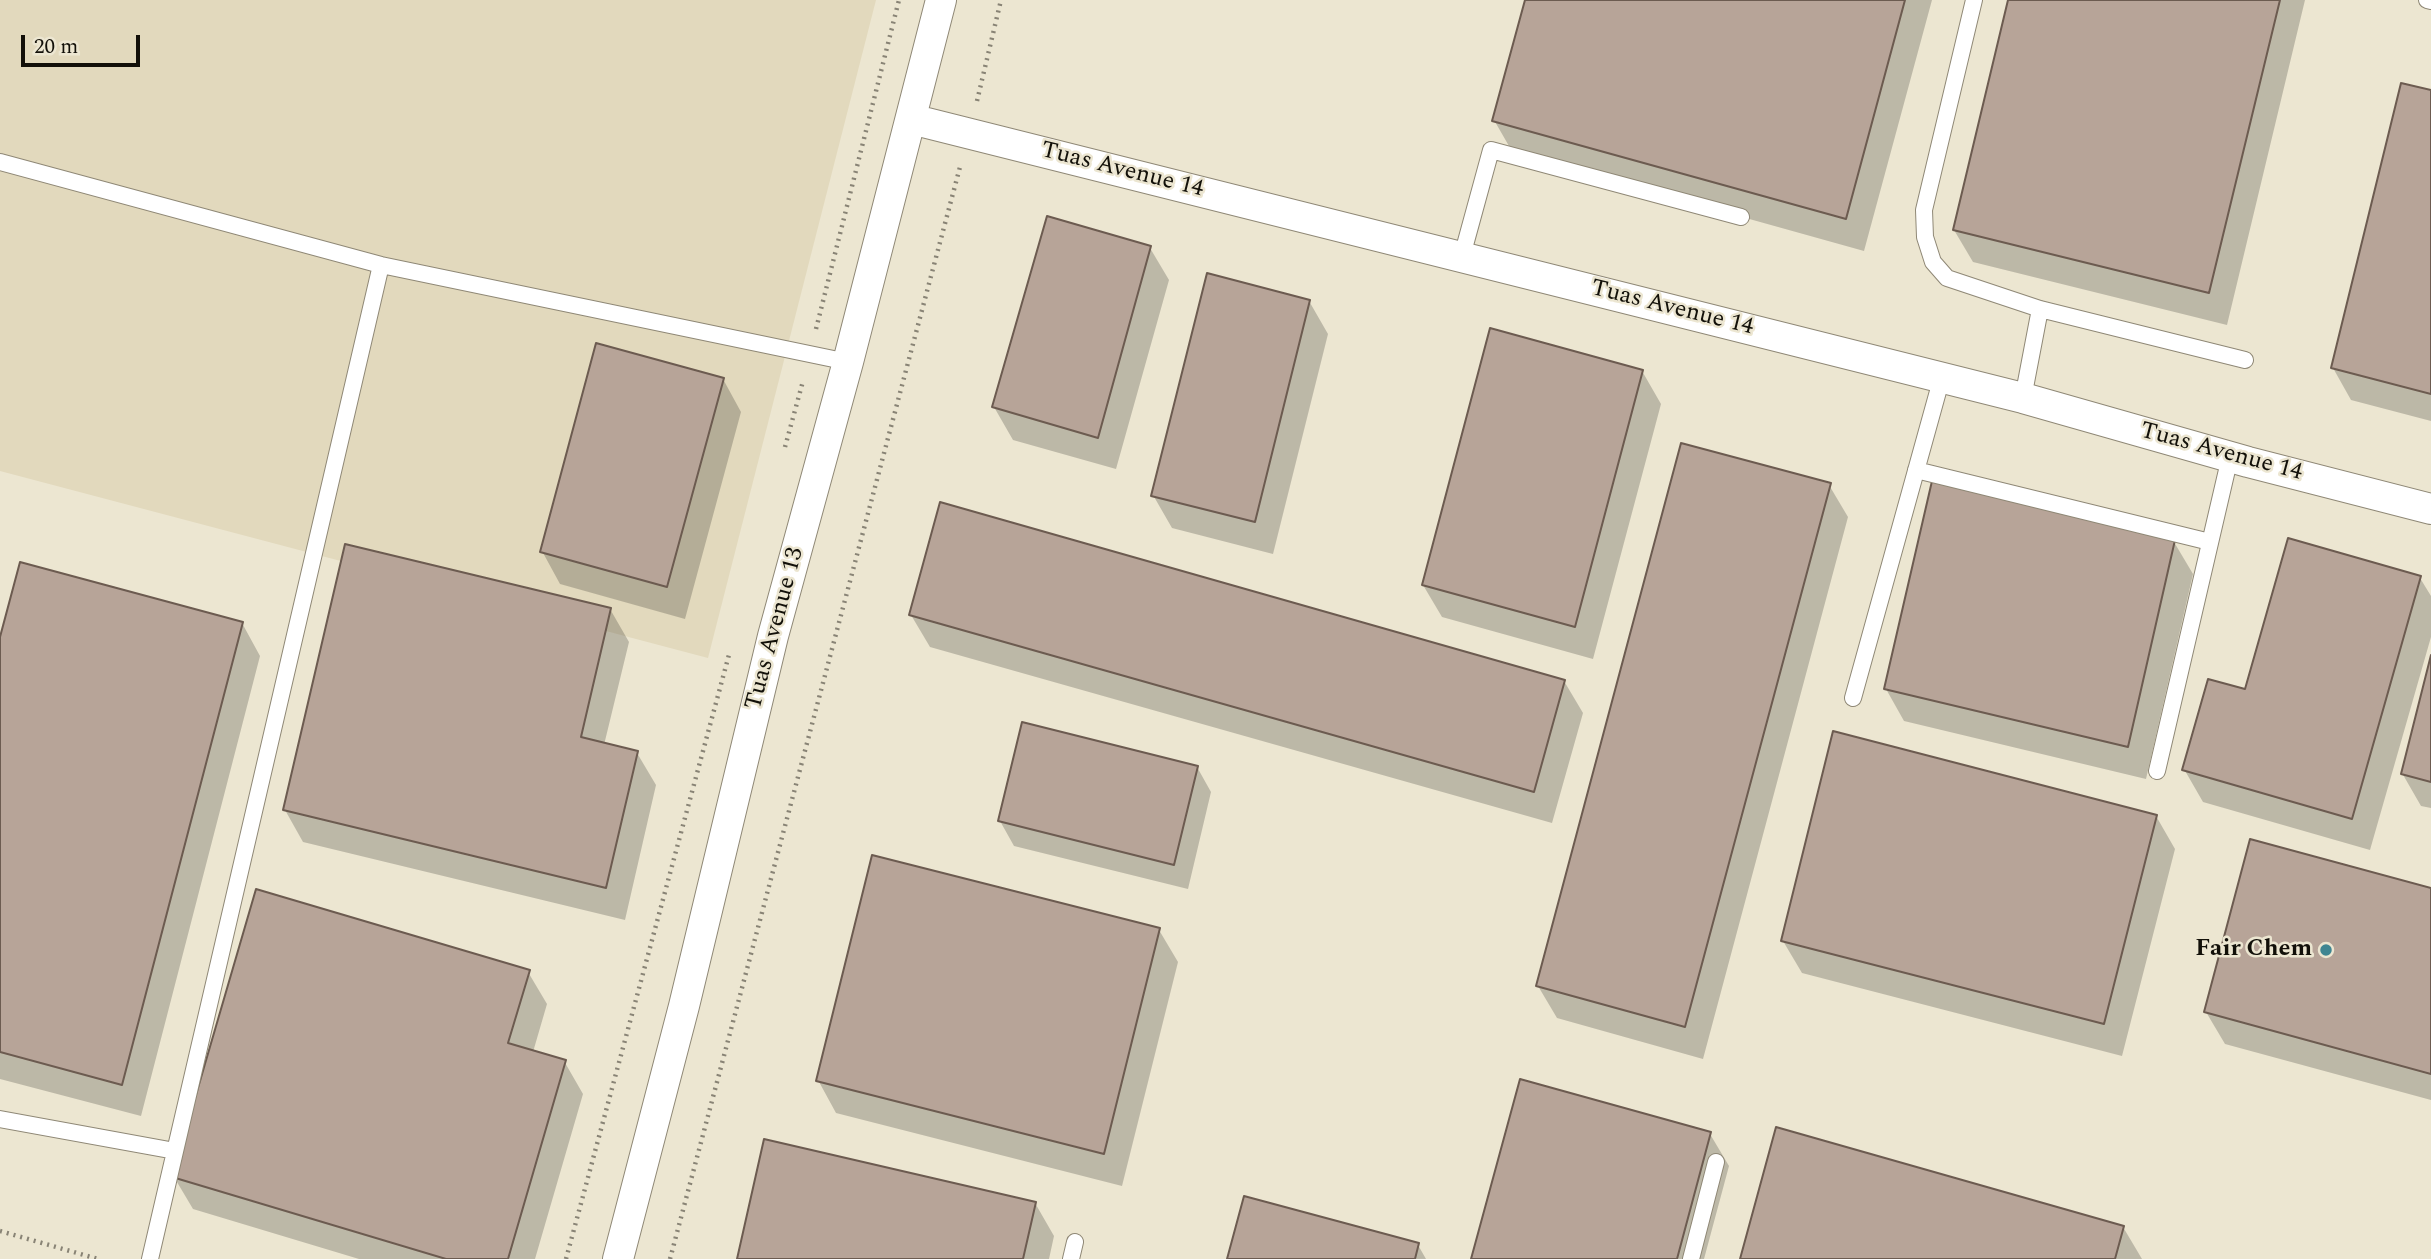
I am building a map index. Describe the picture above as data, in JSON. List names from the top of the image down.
{
  "streets": {
    "street": ["Tuas Avenue 14", "Tuas Avenue 13"]
  },
  "crossings": [
    ["Tuas Avenue 14", "Tuas Avenue 13"]
  ],
  "places": ["Fair Chem"],
  "scale_bar": "20 m"
}
